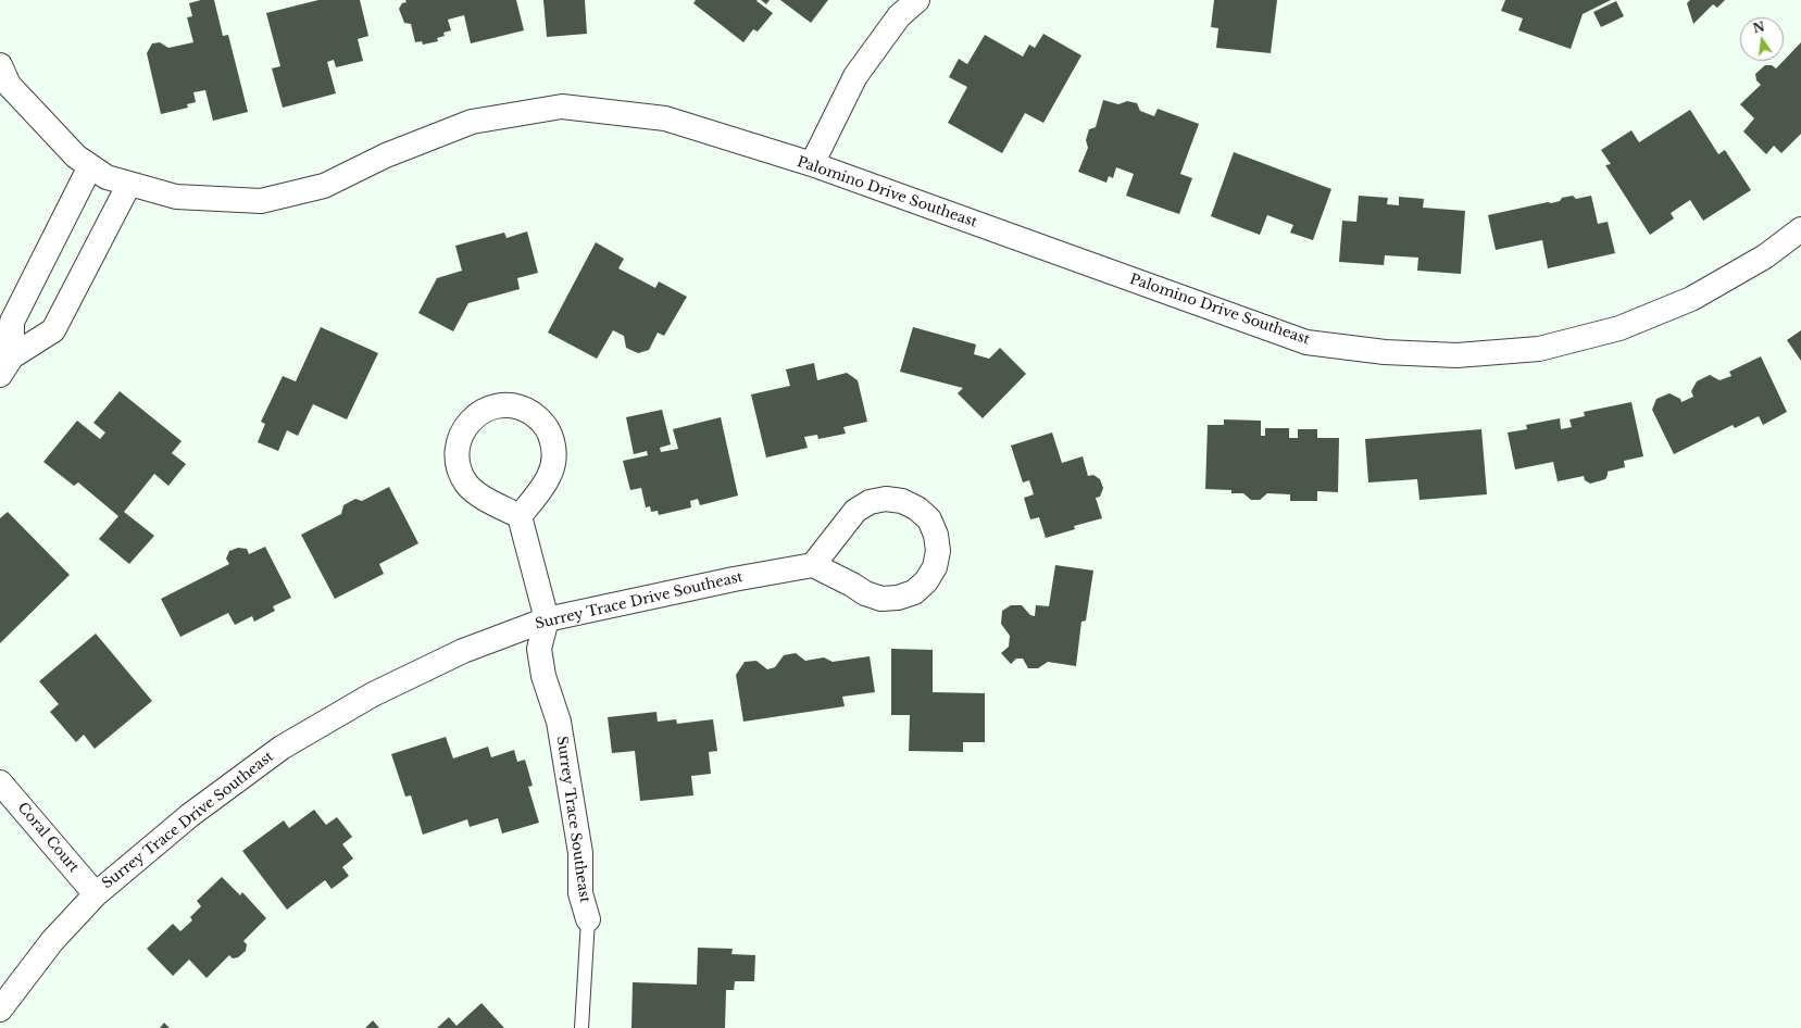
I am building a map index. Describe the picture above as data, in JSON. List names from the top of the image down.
{
  "streets": {
    "street": [
      "Palomino Drive Southeast",
      "Surrey Trace Drive Southeast",
      "Surrey Trace Southeast",
      "Coral Court"
    ]
  },
  "crossings": [
    ["Surrey Trace Drive Southeast", "Surrey Trace Southeast"],
    ["Surrey Trace Drive Southeast", "Coral Court"]
  ],
  "north": "top"
}
